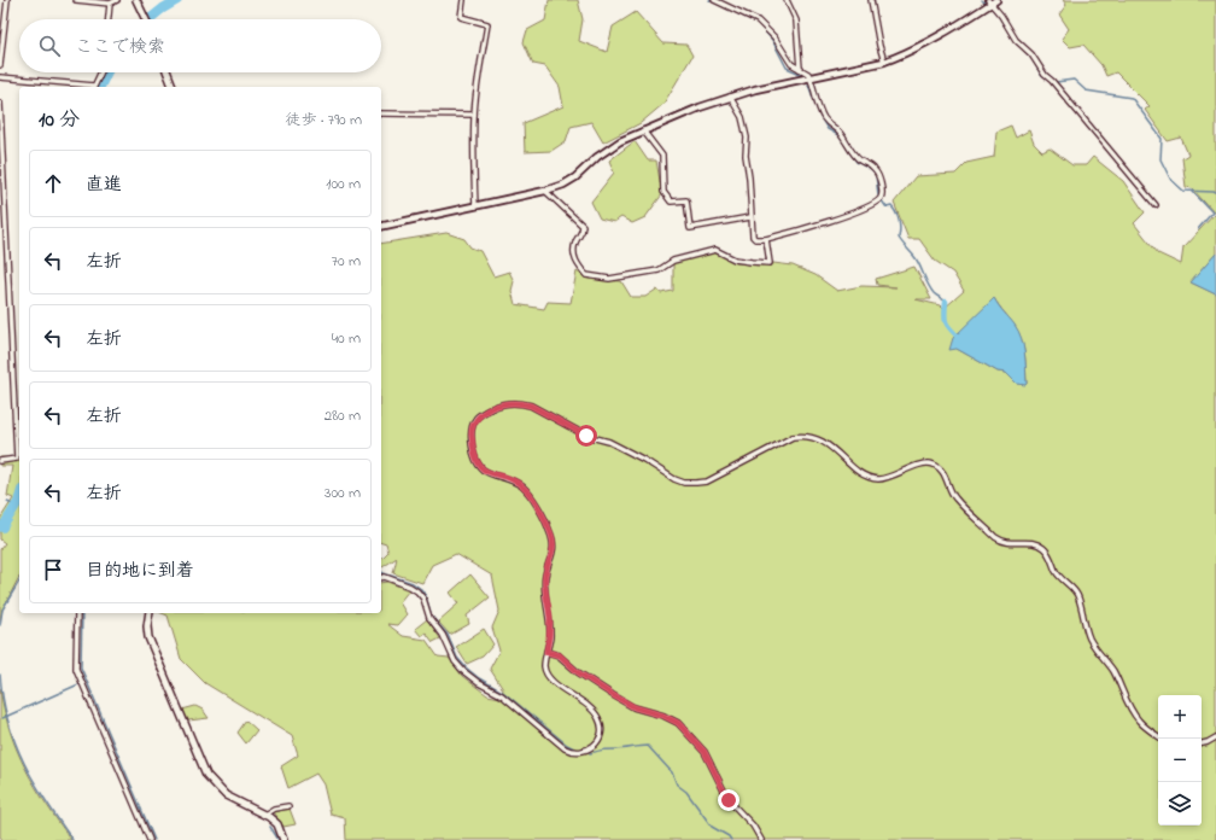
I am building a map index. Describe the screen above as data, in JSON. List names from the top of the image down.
{
  "page": {
    "search": "ここで検索",
    "heading": ["10 分", "徒歩 · 790 m"],
    "list": [
      ["直進", "100 m"],
      ["左折", "70 m"],
      ["左折", "40 m"],
      ["左折", "280 m"],
      ["左折", "300 m"],
      "目的地に到着"
    ],
    "map_buttons": ["+", "−"]
  }
}
